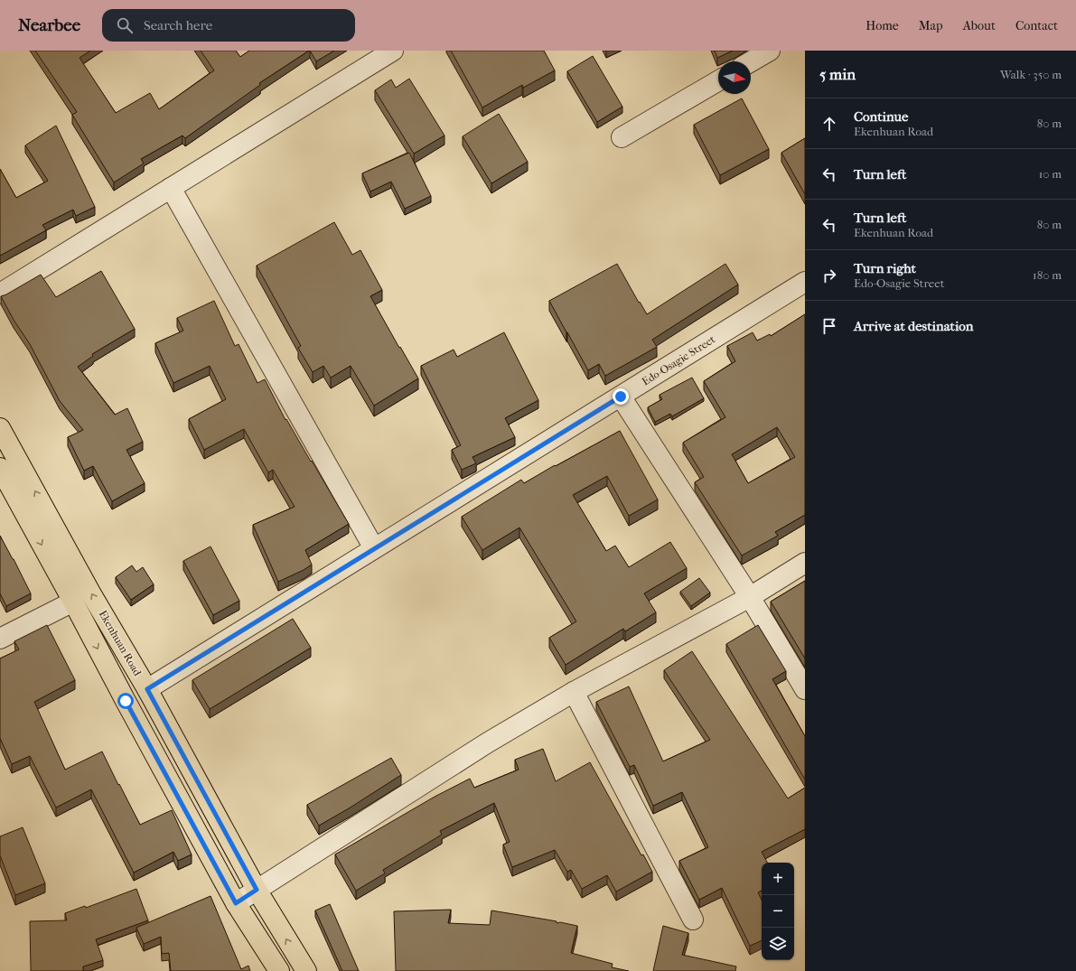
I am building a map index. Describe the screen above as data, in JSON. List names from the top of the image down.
{
  "streets": {
    "main road": ["Ekenhuan Road"],
    "street": ["Edo-Osagie Street"]
  },
  "crossings": [
    ["Edo-Osagie Street", "Ekenhuan Road"]
  ],
  "north": "right",
  "page": {
    "header": "Nearbee",
    "search": "Search here",
    "nav": [
      "Home",
      "Map",
      "About",
      "Contact"
    ],
    "heading": ["5 min", "Walk · 350 m"],
    "list": [
      ["Continue", "Ekenhuan Road", "80 m"],
      ["Turn left", "10 m"],
      ["Turn left", "Ekenhuan Road", "80 m"],
      ["Turn right", "Edo-Osagie Street", "180 m"],
      "Arrive at destination"
    ],
    "map_buttons": ["+", "−"]
  }
}
